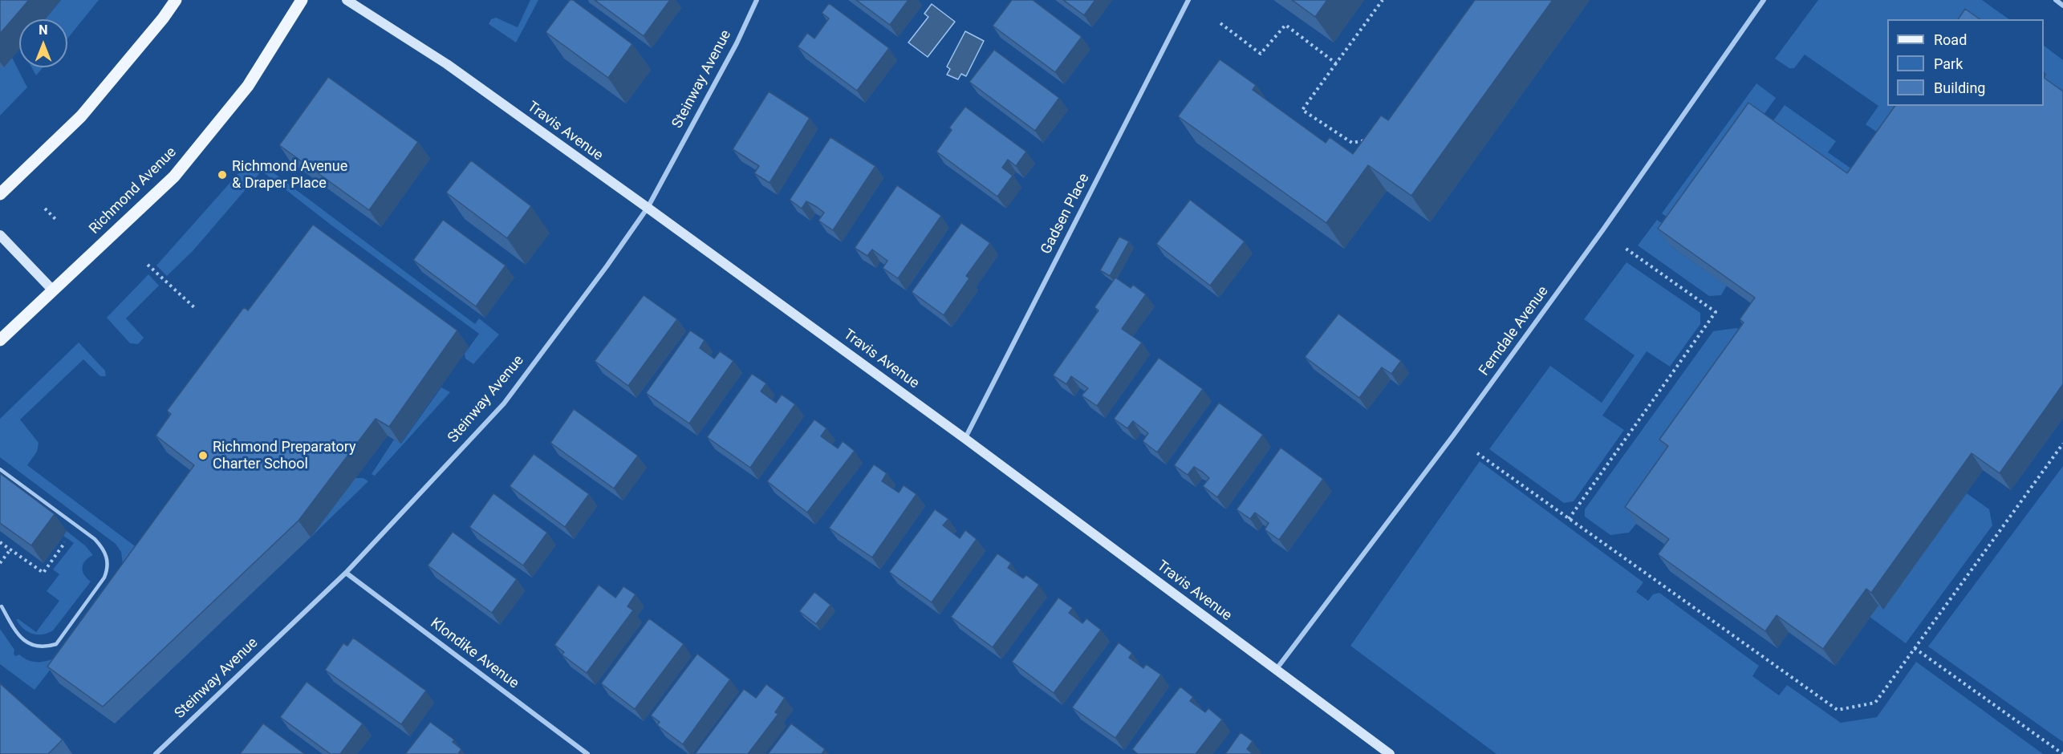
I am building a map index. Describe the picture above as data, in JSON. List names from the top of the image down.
{
  "streets": {
    "main road": ["Richmond Avenue"],
    "street": [
      "Steinway Avenue",
      "Travis Avenue",
      "Gadsen Place",
      "Ferndale Avenue",
      "Klondike Avenue"
    ]
  },
  "crossings": [
    ["Steinway Avenue", "Travis Avenue"],
    ["Steinway Avenue", "Klondike Avenue"],
    ["Travis Avenue", "Gadsen Place"],
    ["Travis Avenue", "Ferndale Avenue"]
  ],
  "places": ["Richmond Avenue & Draper Place", "Richmond Preparatory Charter School"],
  "legend": ["Road", "Park", "Building"],
  "north": "top"
}
